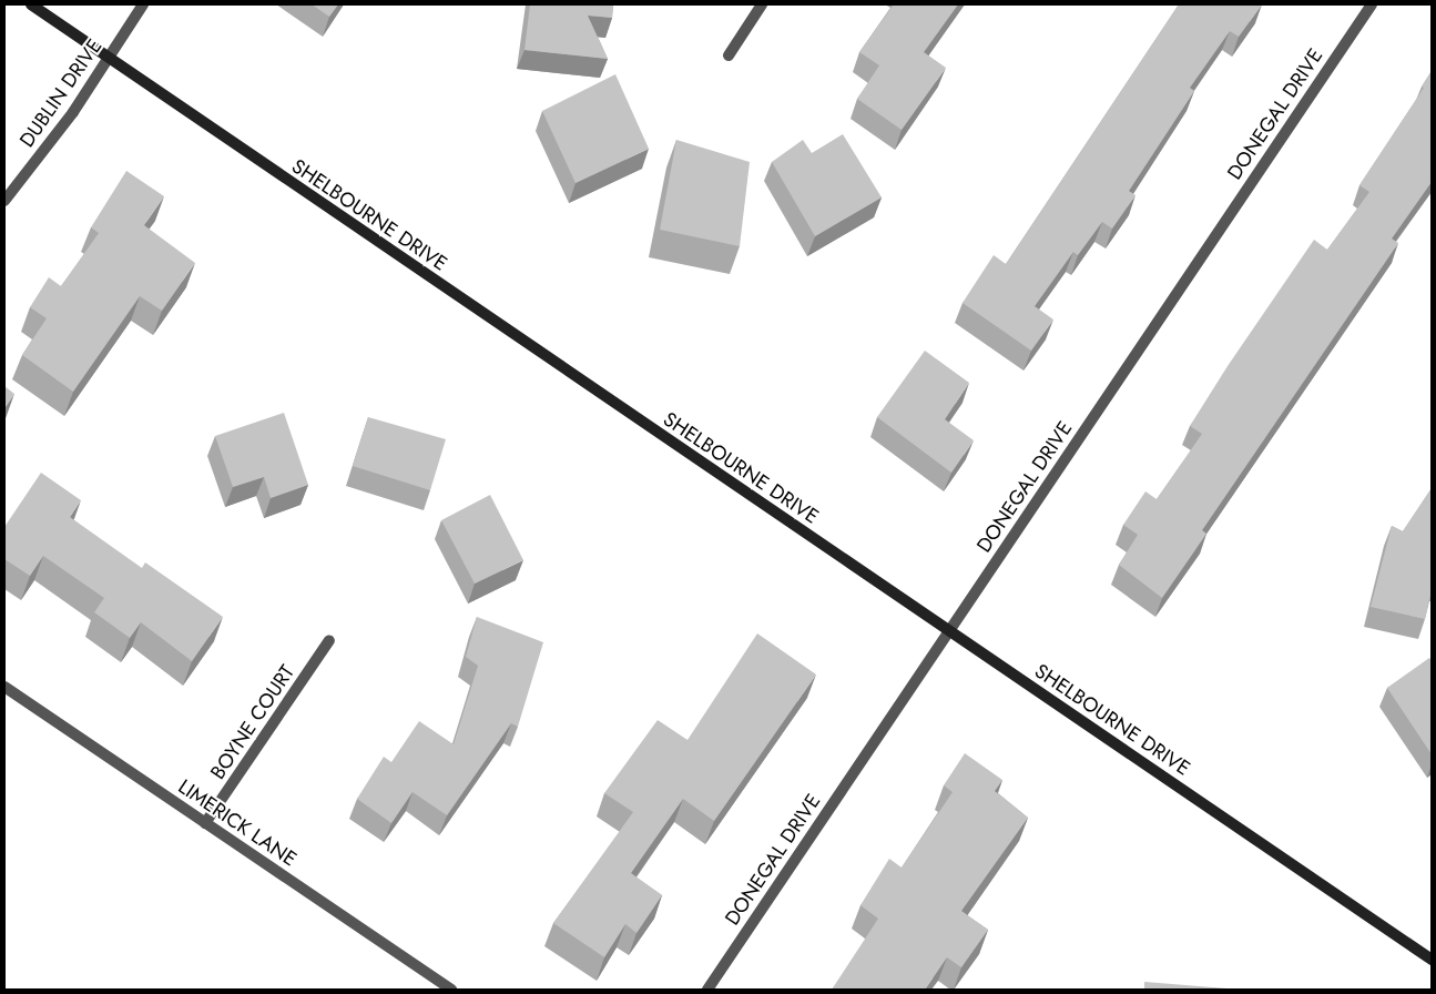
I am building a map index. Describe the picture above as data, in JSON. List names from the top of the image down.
{
  "streets": {
    "main road": ["SHELBOURNE DRIVE"],
    "street": [
      "DUBLIN DRIVE",
      "DONEGAL DRIVE",
      "BOYNE COURT",
      "LIMERICK LANE"
    ]
  },
  "crossings": [
    ["DUBLIN DRIVE", "SHELBOURNE DRIVE"],
    ["DONEGAL DRIVE", "SHELBOURNE DRIVE"],
    ["BOYNE COURT", "LIMERICK LANE"]
  ]
}
